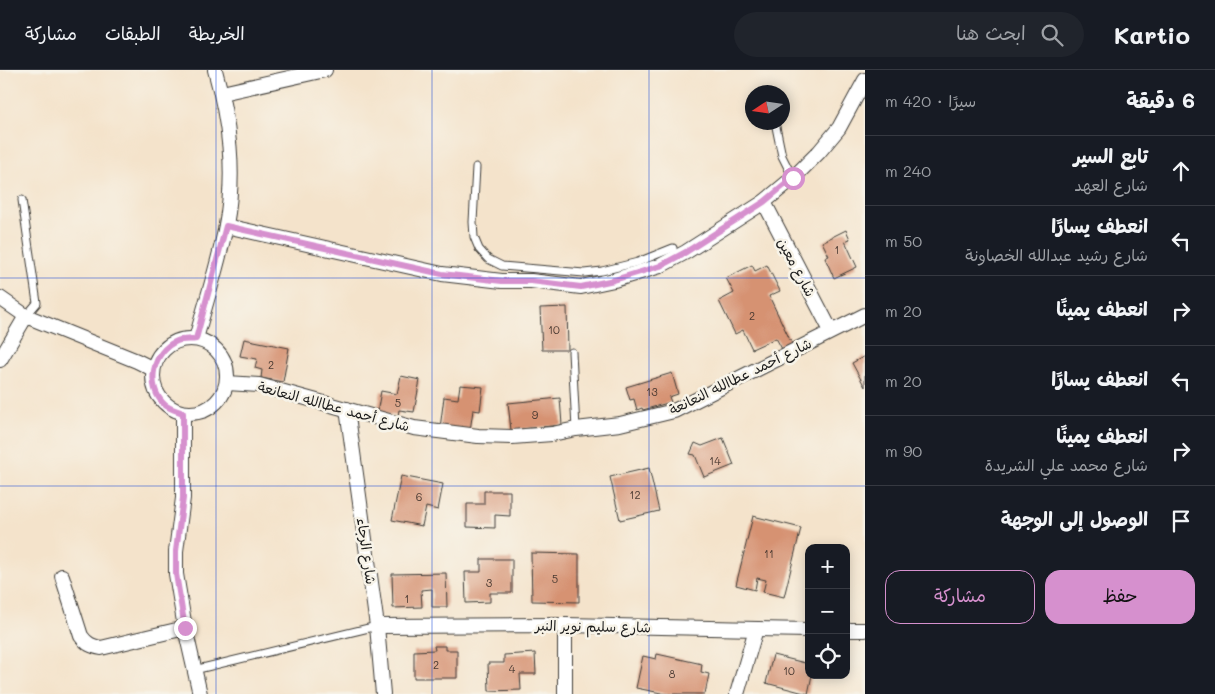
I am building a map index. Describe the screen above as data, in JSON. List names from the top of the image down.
{
  "streets": {
    "street": [
      "شارع معين",
      "شارع أحمد عطاالله النعانعة",
      "شارع الرجاء",
      "شارع سليم نوير النبر"
    ]
  },
  "crossings": [
    ["شارع معين", "شارع أحمد عطاالله النعانعة"],
    ["شارع أحمد عطاالله النعانعة", "شارع الرجاء"],
    ["شارع الرجاء", "شارع سليم نوير النبر"]
  ],
  "house_numbers": [
    "1",
    "2",
    "10",
    "2",
    "13",
    "5",
    "9",
    "14",
    "12",
    "6",
    "11",
    "5",
    "3",
    "1",
    "2",
    "4",
    "10",
    "8"
  ],
  "north": "left",
  "page": {
    "header": "Kartio",
    "search": "ابحث هنا",
    "nav": ["الخريطة", "الطبقات", "مشاركة"],
    "heading": ["6 دقيقة", "سيرًا · 420 m"],
    "list": [
      ["تابع السير", "شارع العهد", "240 m"],
      ["انعطف يسارًا", "شارع رشيد عبدالله الخصاونة", "50 m"],
      ["انعطف يمينًا", "20 m"],
      ["انعطف يسارًا", "20 m"],
      ["انعطف يمينًا", "شارع محمد علي الشريدة", "90 m"],
      "الوصول إلى الوجهة"
    ],
    "map_buttons": ["+", "−"],
    "buttons": ["حفظ", "مشاركة"]
  }
}
